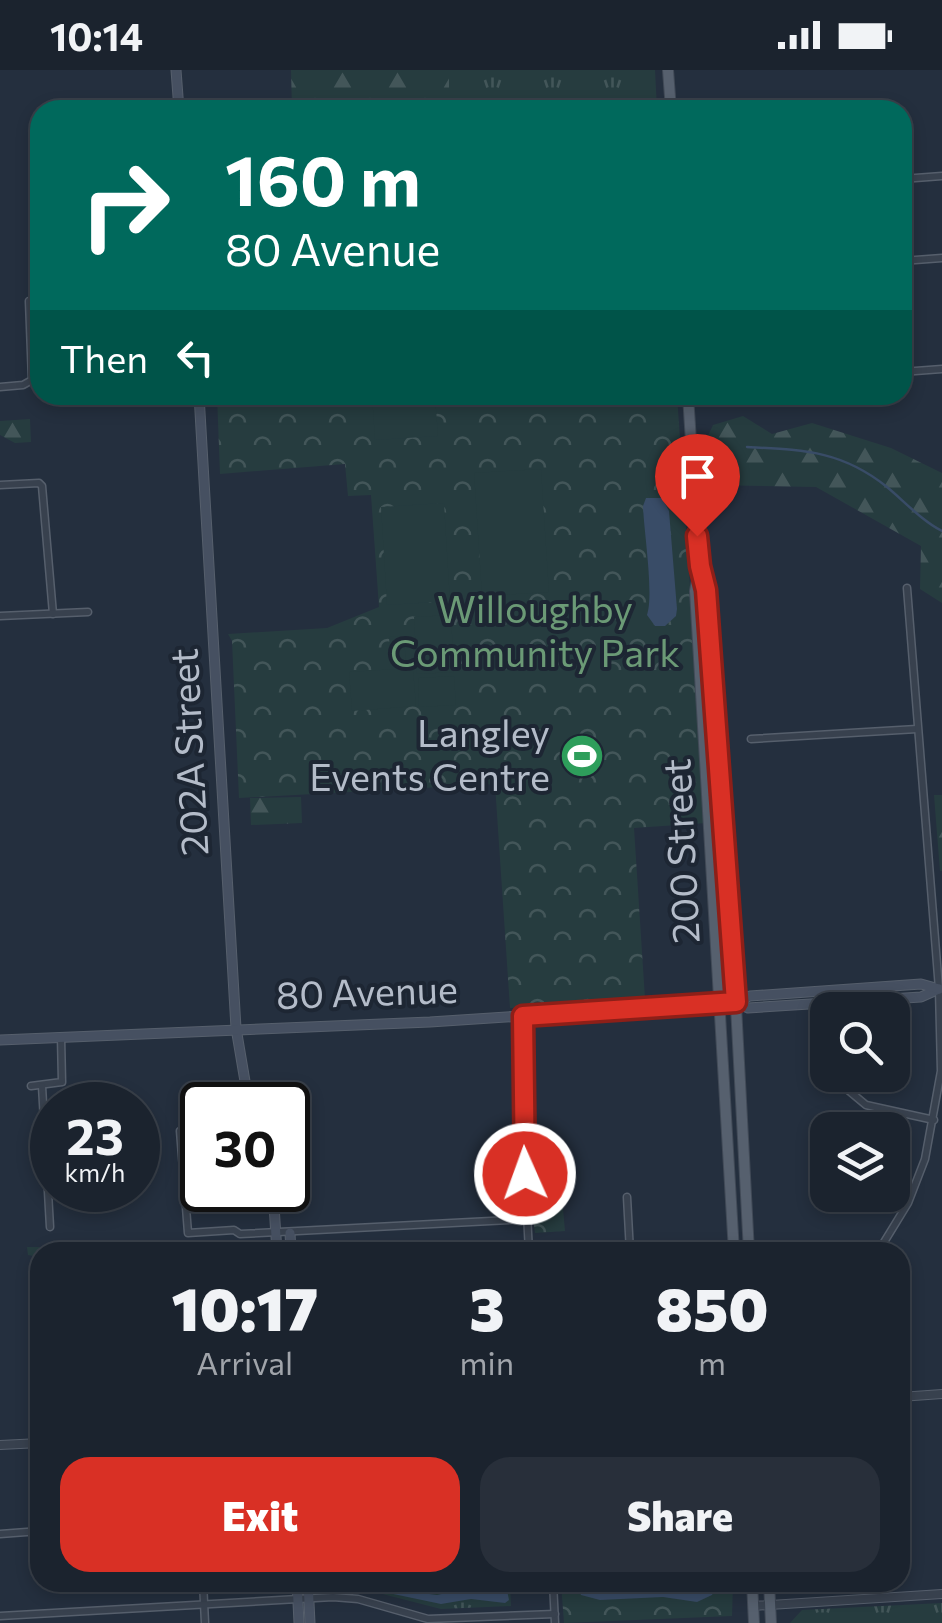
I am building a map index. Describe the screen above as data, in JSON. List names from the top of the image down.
{
  "streets": {
    "main road": ["202A Street", "200 Street", "80 Avenue"]
  },
  "crossings": [
    ["202A Street", "80 Avenue"],
    ["200 Street", "80 Avenue"]
  ],
  "parks": ["Willoughby Community Park"],
  "places": {
    "sports": ["Langley Events Centre"]
  },
  "page": {
    "status": "10:14",
    "turn": ["160 m", "80 Avenue"],
    "then": "Then",
    "speed": "23 km/h",
    "limit": "30",
    "eta": [
      "10:17",
      "Arrival",
      "3",
      "min",
      "850",
      "m"
    ],
    "buttons": ["Exit", "Share"]
  }
}
